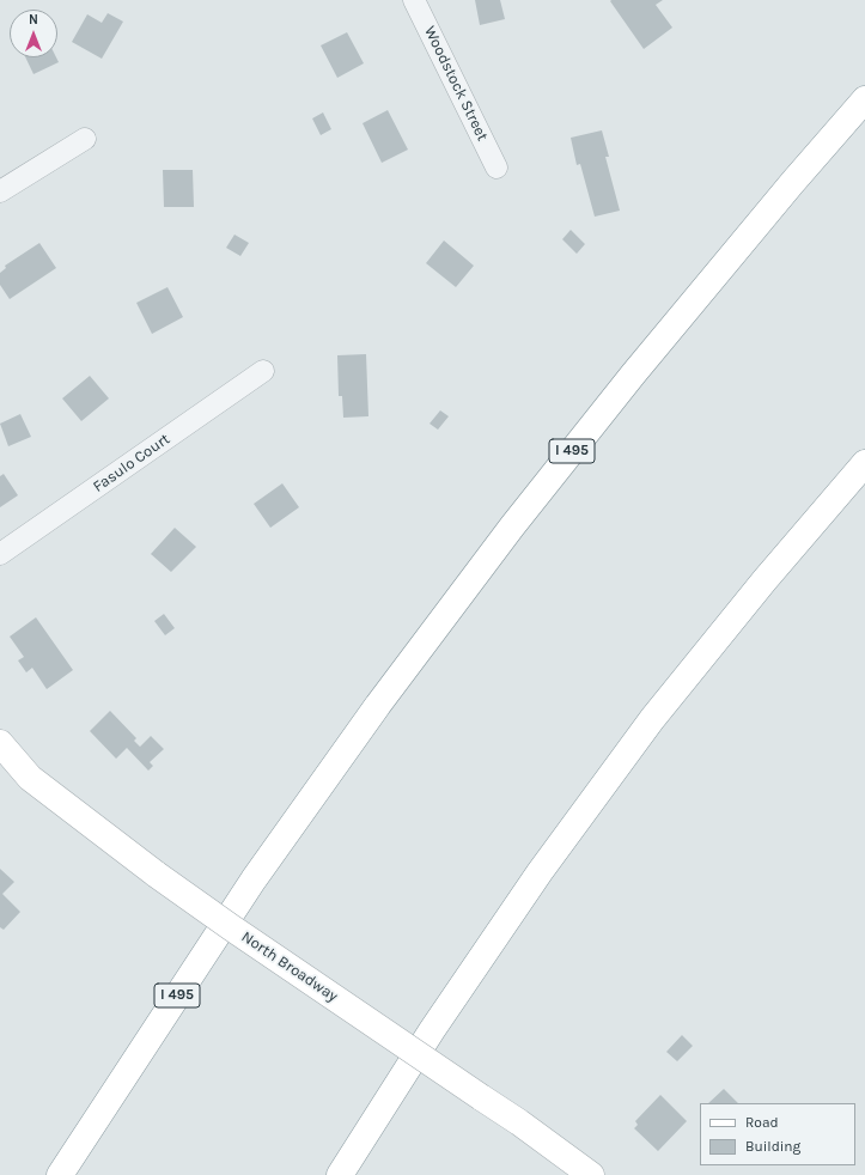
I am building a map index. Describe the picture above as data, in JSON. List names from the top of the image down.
{
  "streets": {
    "main road": ["I 495", "North Broadway"],
    "street": ["Woodstock Street", "Fasulo Court"]
  },
  "legend": ["Road", "Building"],
  "north": "top"
}
